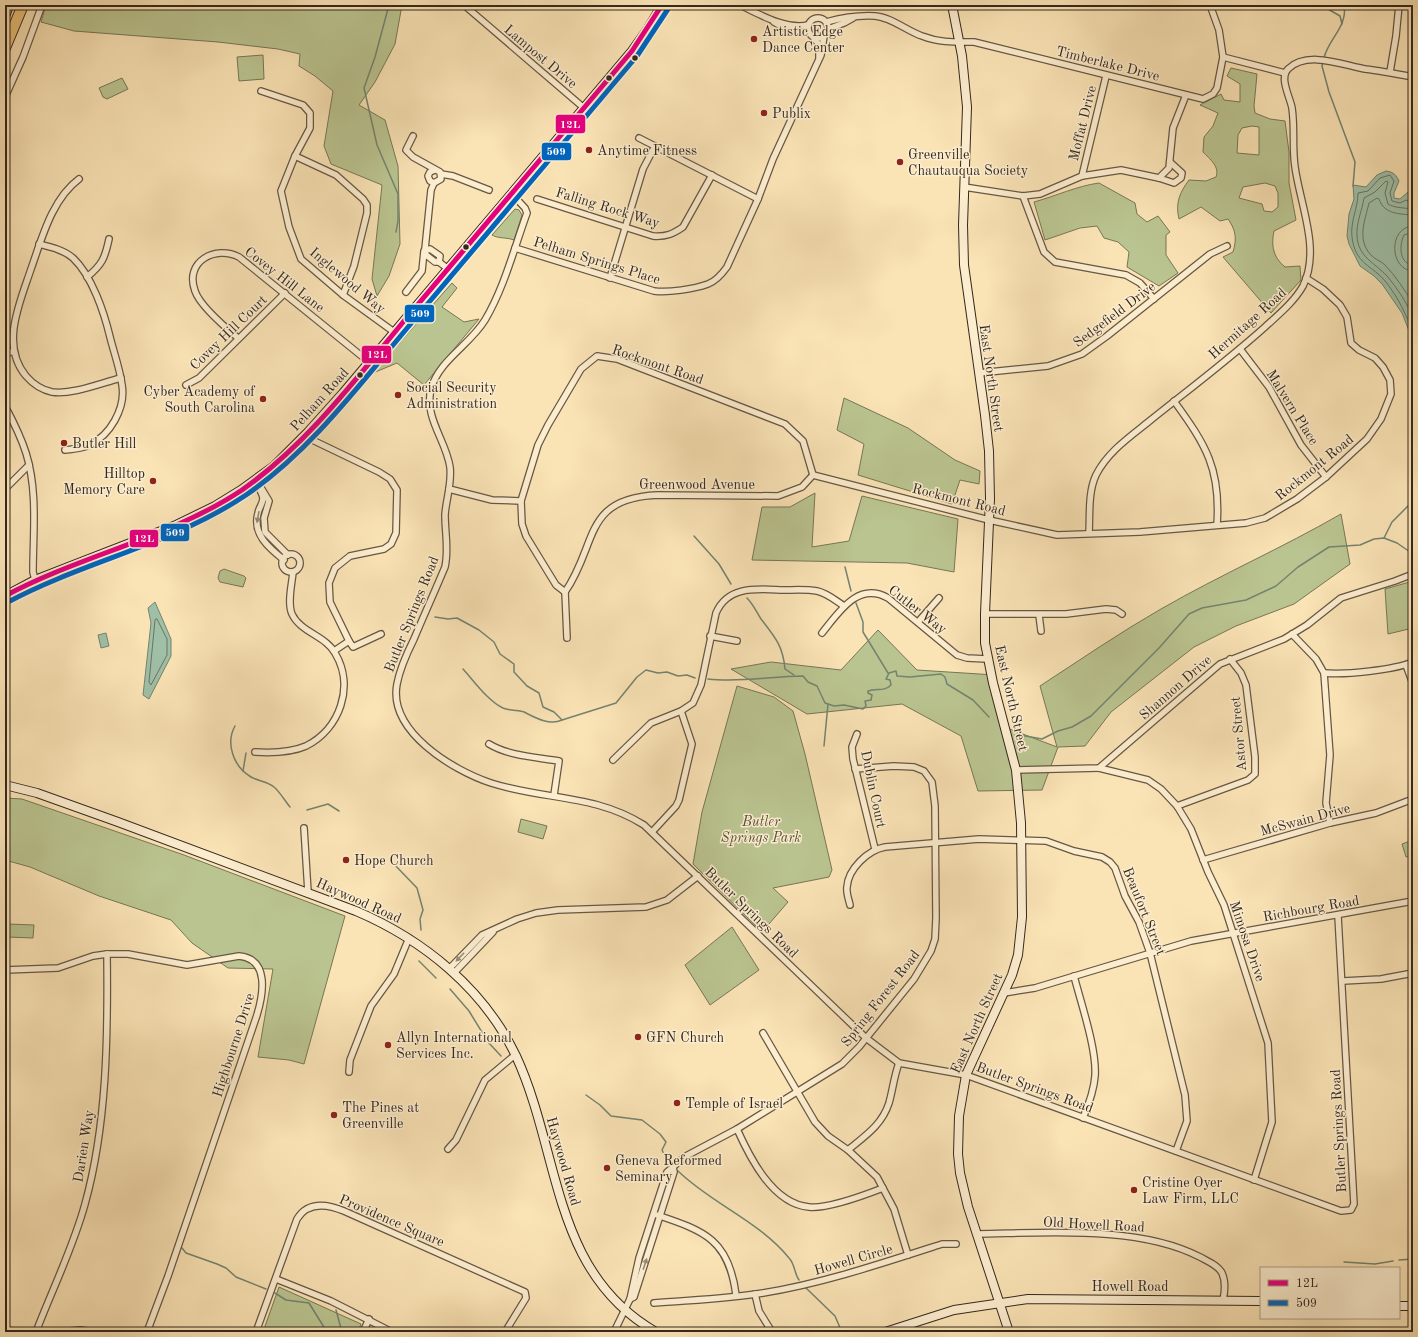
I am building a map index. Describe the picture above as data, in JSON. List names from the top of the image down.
{
  "streets": {
    "main road": [
      "East North Street",
      "Pelham Road",
      "Haywood Road",
      "Howell Road"
    ],
    "street": [
      "Lampost Drive",
      "Timberlake Drive",
      "Moffat Drive",
      "Falling Rock Way",
      "Pelham Springs Place",
      "Covey Hill Lane",
      "Inglewood Way",
      "Sedgefield Drive",
      "Hermitage Road",
      "Covey Hill Court",
      "Rockmont Road",
      "Malvern Place",
      "Greenwood Avenue",
      "Cutler Way",
      "Butler Springs Road",
      "Shannon Drive",
      "Astor Street",
      "Dublin Court",
      "McSwain Drive",
      "Richbourg Road",
      "Beaufort Street",
      "Mimosa Drive",
      "Spring Forest Road",
      "Highbourne Drive",
      "Darien Way",
      "Providence Square",
      "Old Howell Road",
      "Howell Circle"
    ]
  },
  "crossings": [
    ["Lampost Drive", "Pelham Road"],
    ["Timberlake Drive", "Moffat Drive"],
    ["Timberlake Drive", "Pelham Springs Place"],
    ["Timberlake Drive", "East North Street"],
    ["Pelham Springs Place", "Butler Springs Road"],
    ["Covey Hill Lane", "Covey Hill Court"],
    ["Covey Hill Lane", "Pelham Road"],
    ["Inglewood Way", "Pelham Road"],
    ["Sedgefield Drive", "East North Street"],
    ["Hermitage Road", "Rockmont Road"],
    ["Hermitage Road", "Malvern Place"],
    ["Rockmont Road", "East North Street"],
    ["Rockmont Road", "Malvern Place"],
    ["Rockmont Road", "Greenwood Avenue"],
    ["East North Street", "Cutler Way"],
    ["East North Street", "Butler Springs Road"],
    ["East North Street", "Richbourg Road"],
    ["East North Street", "Beaufort Street"],
    ["East North Street", "Old Howell Road"],
    ["East North Street", "Howell Road"],
    ["Pelham Road", "Butler Springs Road"],
    ["Butler Springs Road", "Richbourg Road"],
    ["Butler Springs Road", "Beaufort Street"],
    ["Butler Springs Road", "Mimosa Drive"],
    ["Butler Springs Road", "Spring Forest Road"],
    ["Shannon Drive", "Astor Street"],
    ["Shannon Drive", "Mimosa Drive"],
    ["Astor Street", "Mimosa Drive"],
    ["Dublin Court", "Beaufort Street"],
    ["Dublin Court", "Spring Forest Road"],
    ["McSwain Drive", "Mimosa Drive"],
    ["Haywood Road", "Spring Forest Road"],
    ["Richbourg Road", "Beaufort Street"],
    ["Richbourg Road", "Mimosa Drive"],
    ["Beaufort Street", "Spring Forest Road"],
    ["Highbourne Drive", "Darien Way"],
    ["Old Howell Road", "Howell Road"]
  ],
  "parks": ["Butler Springs Park"],
  "places": [
    "Artistic Edge Dance Center",
    "Publix",
    "Anytime Fitness",
    "Greenville Chautauqua Society",
    "Social Security Administration",
    "Cyber Academy of South Carolina",
    "Butler Hill",
    "Hilltop Memory Care",
    "Hope Church",
    "GFN Church",
    "Allyn International Services Inc.",
    "Temple of Israel",
    "The Pines at Greenville",
    "Geneva Reformed Seminary",
    "Cristine Oyer Law Firm, LLC"
  ],
  "lines": ["transit line 12L", "transit line 509"],
  "legend": ["12L", "509"]
}
